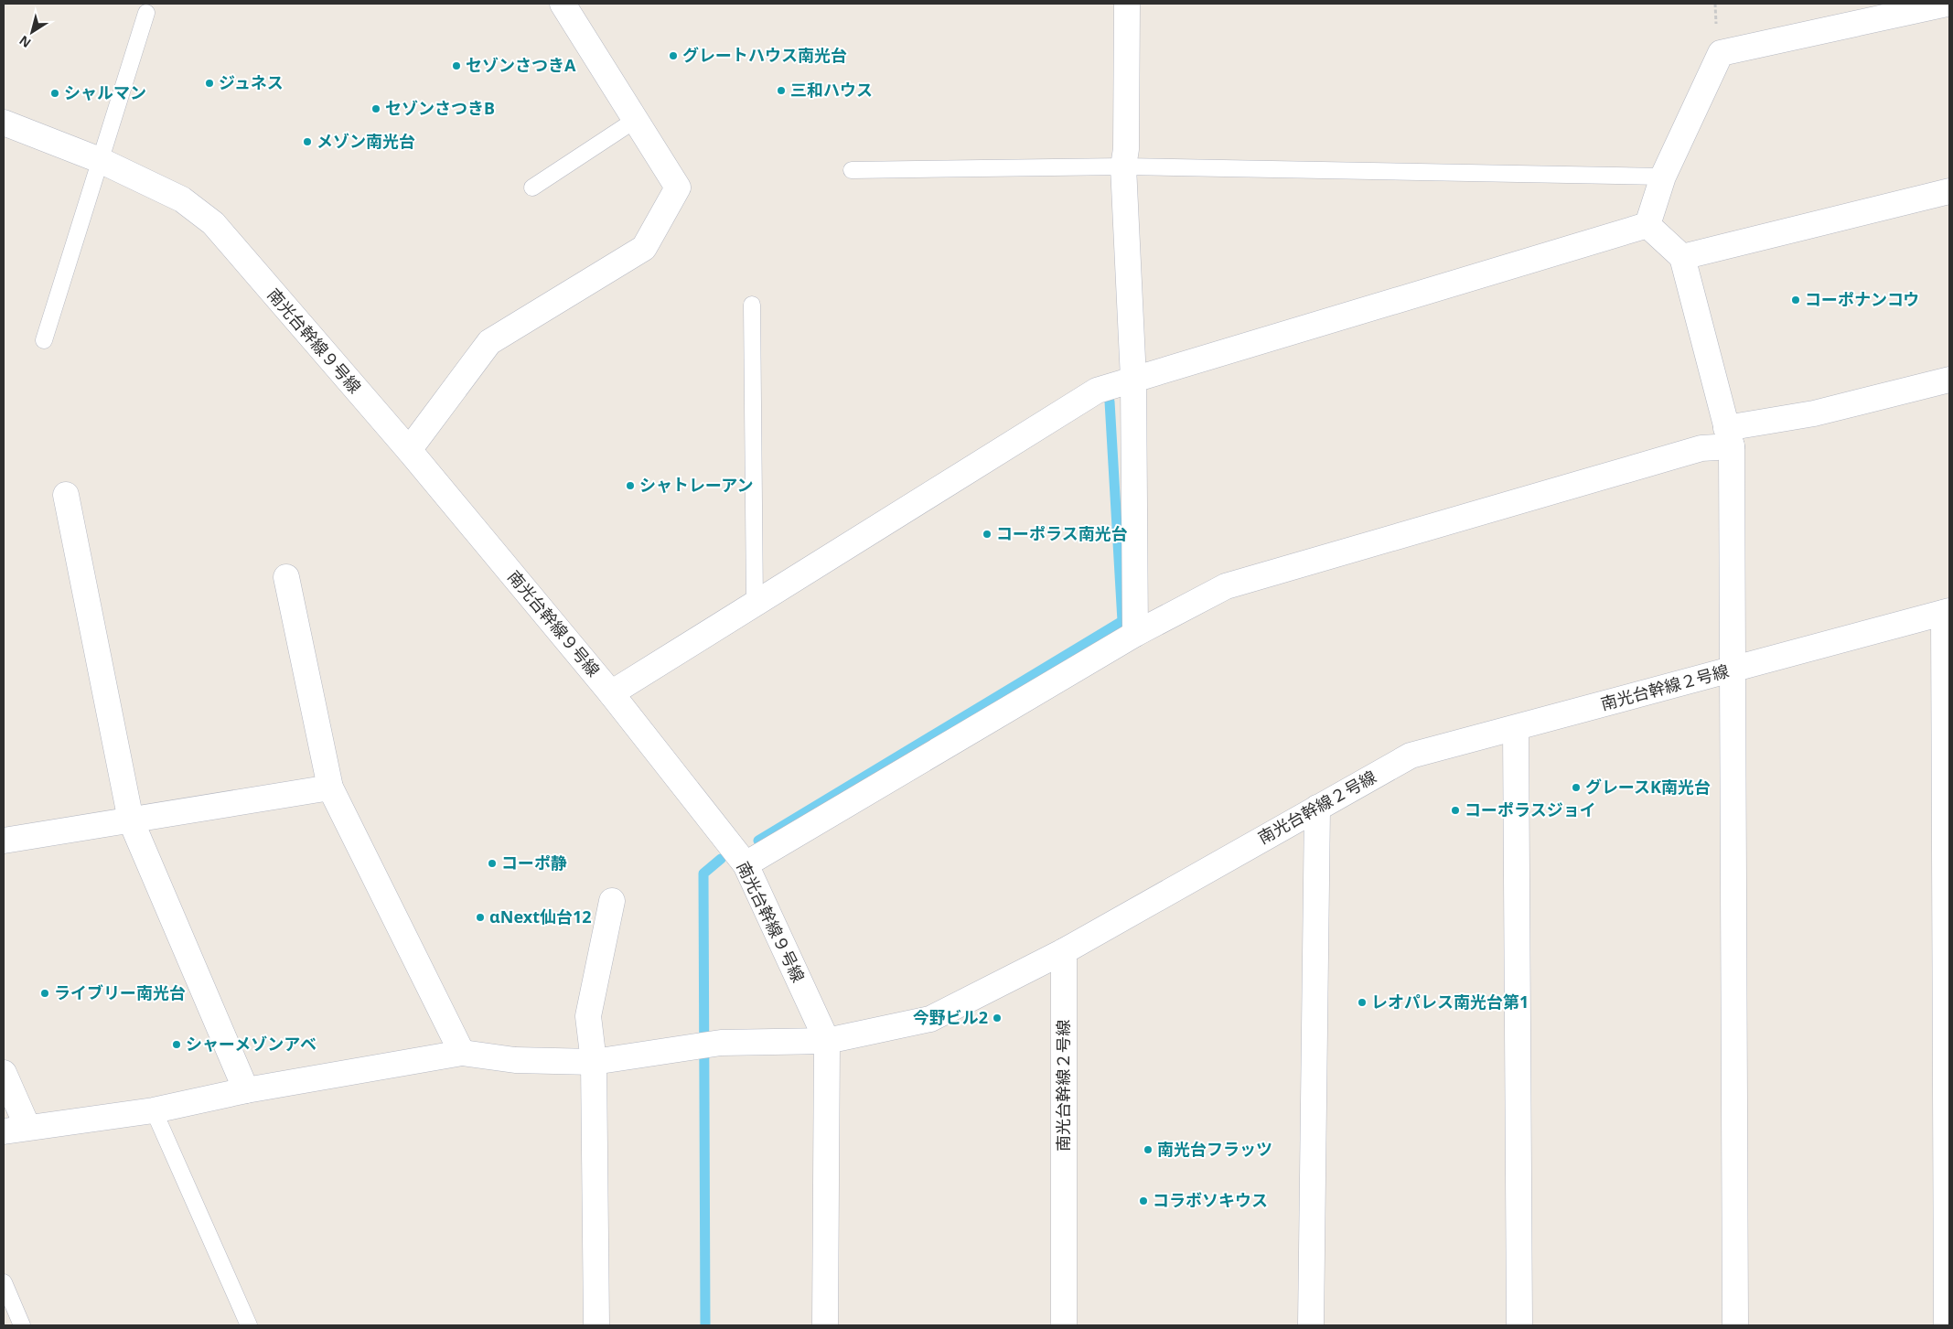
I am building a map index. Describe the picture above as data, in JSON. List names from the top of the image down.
{
  "streets": {
    "street": ["南光台幹線９号線", "南光台幹線２号線"]
  },
  "places": [
    "グレートハウス南光台",
    "セゾンさつきA",
    "ジュネス",
    "三和ハウス",
    "シャルマン",
    "セゾンさつきB",
    "メゾン南光台",
    "コーポナンコウ",
    "シャトレーアン",
    "コーポラス南光台",
    "グレースK南光台",
    "コーポラスジョイ",
    "コーポ静",
    "αNext仙台12",
    "ライブリー南光台",
    "レオパレス南光台第1",
    "今野ビル2",
    "シャーメゾンアベ",
    "南光台フラッツ",
    "コラボソキウス"
  ],
  "north": "bottom left"
}
